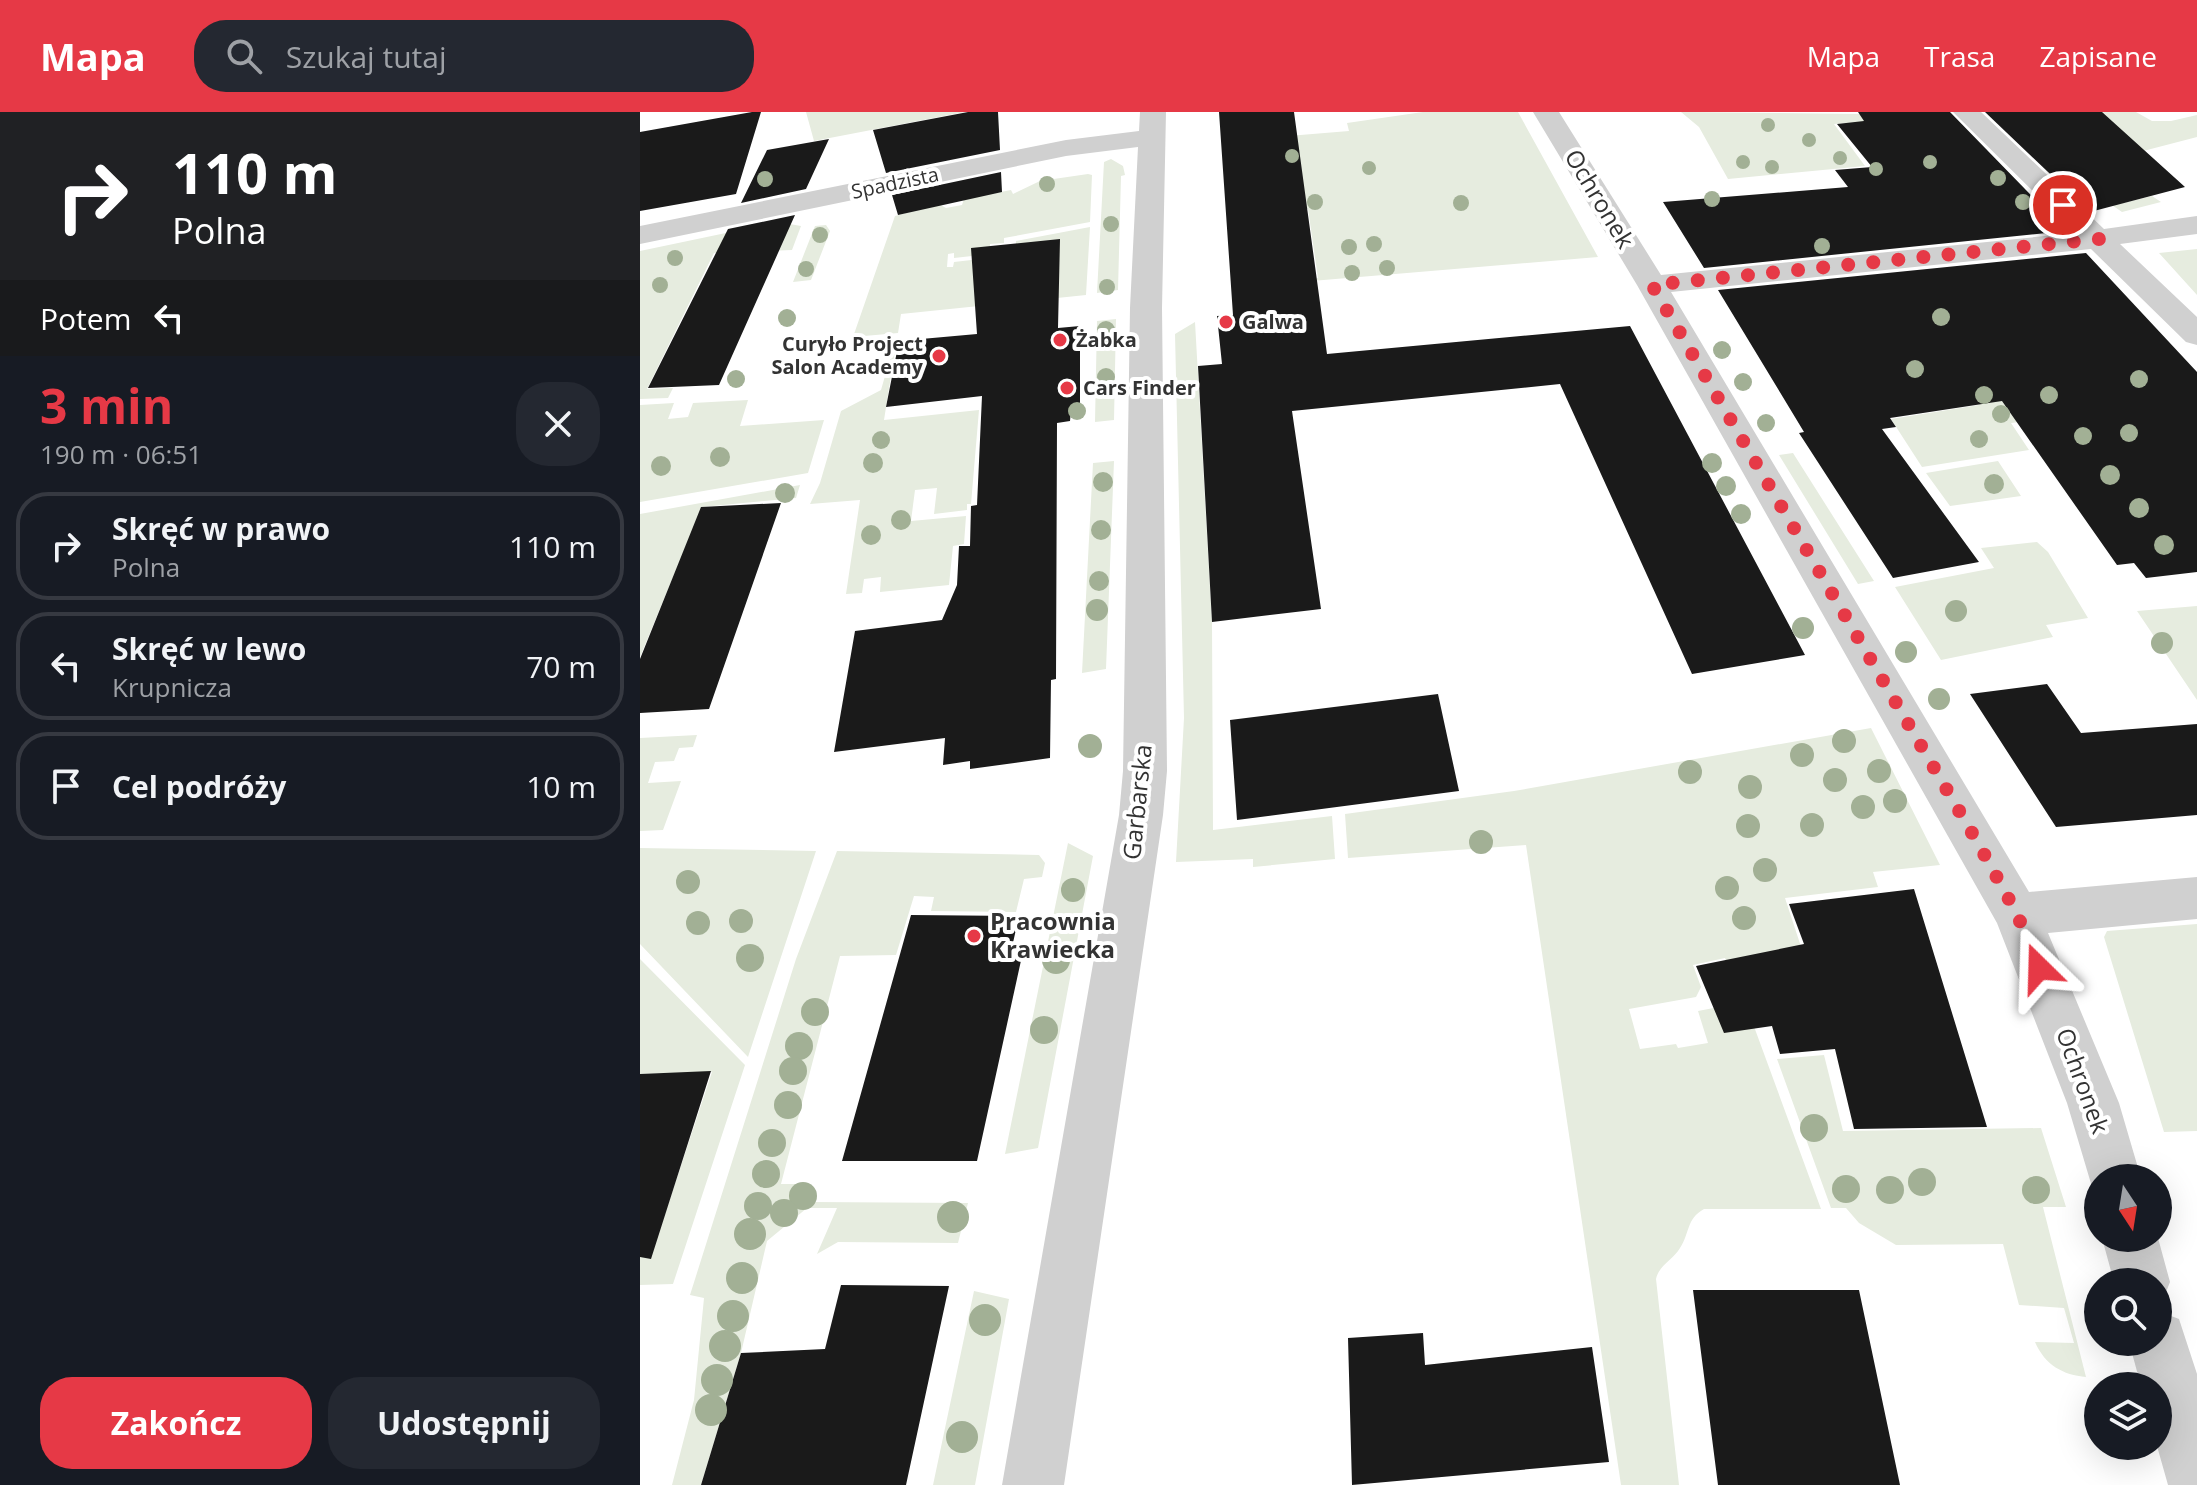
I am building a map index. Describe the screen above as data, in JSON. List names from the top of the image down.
{
  "streets": {
    "street": ["Spadzista", "Ochronek", "Garbarska"]
  },
  "crossings": [
    ["Spadzista", "Garbarska"]
  ],
  "places": [
    "Galwa",
    "Żabka",
    "Curyło Project Salon Academy",
    "Cars Finder",
    "Pracownia Krawiecka"
  ],
  "north": "bottom",
  "page": {
    "header": "Mapa",
    "search": "Szukaj tutaj",
    "nav": ["Mapa", "Trasa", "Zapisane"],
    "turn": ["110 m", "Polna"],
    "then": "Potem",
    "heading": ["3 min", "190 m · 06:51"],
    "list": [
      {
        "name": "Skręć w prawo",
        "note": "Polna",
        "value": "110 m"
      },
      {
        "name": "Skręć w lewo",
        "note": "Krupnicza",
        "value": "70 m"
      },
      {
        "name": "Cel podróży",
        "value": "10 m"
      }
    ],
    "buttons": ["Zakończ", "Udostępnij"]
  }
}
